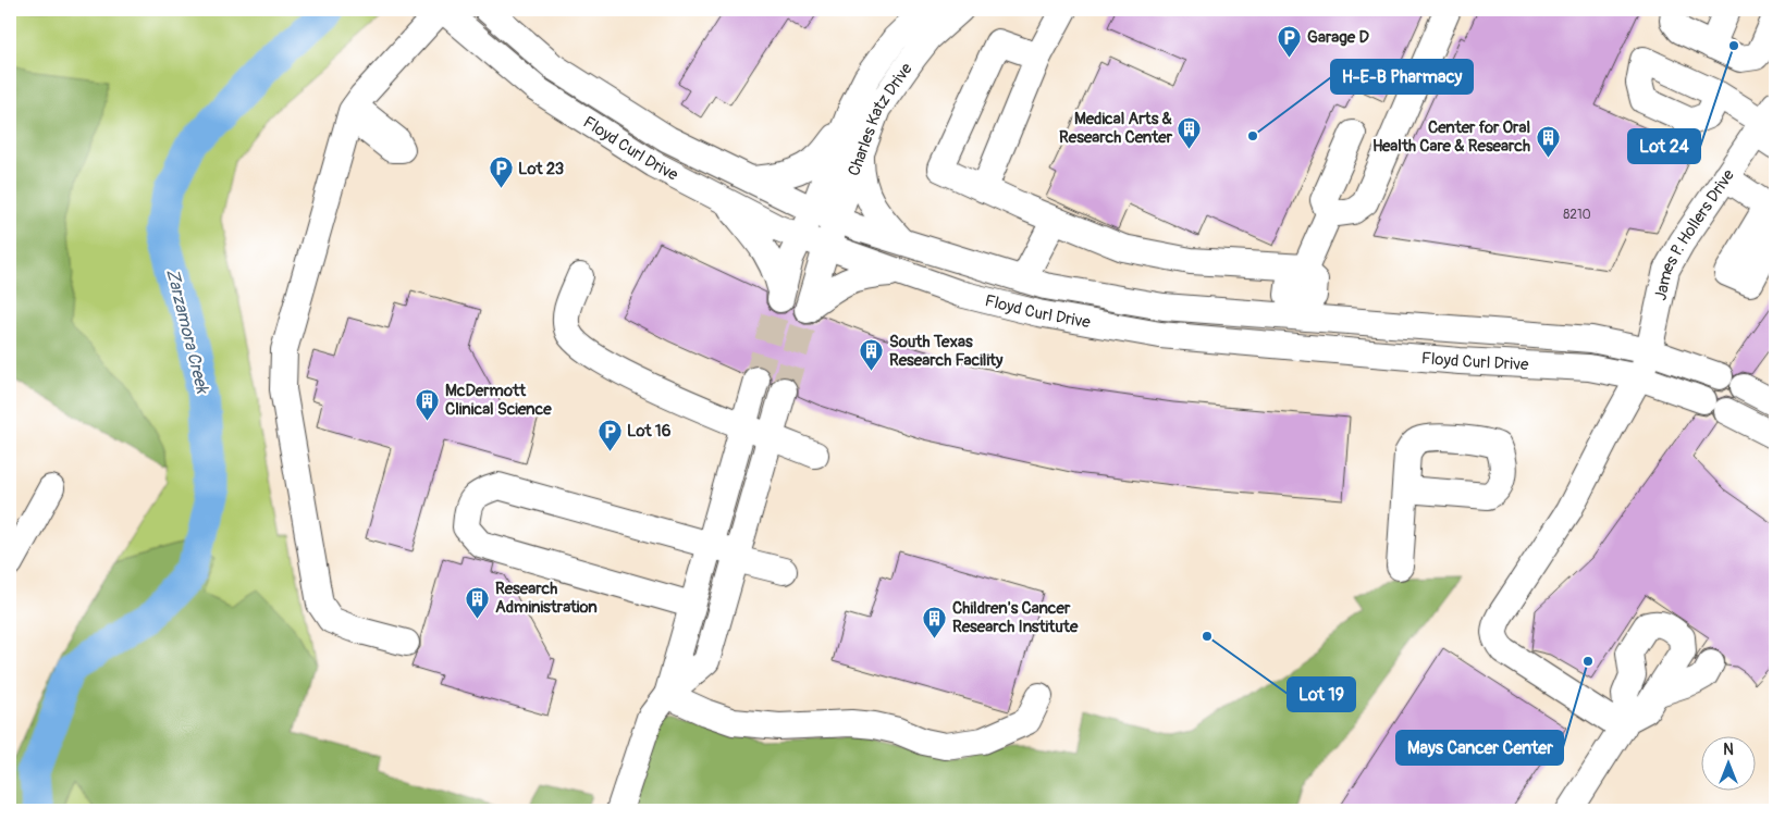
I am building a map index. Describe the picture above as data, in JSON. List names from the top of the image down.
{
  "streets": {
    "street": ["Charles Katz Drive", "Floyd Curl Drive", "James P. Hollers Drive"]
  },
  "crossings": [
    ["Charles Katz Drive", "Floyd Curl Drive"],
    ["Floyd Curl Drive", "James P. Hollers Drive"]
  ],
  "water": ["Zarzamora Creek"],
  "places": {
    "other": [
      "Lot 24",
      "H-E-B Pharmacy",
      "Lot 19",
      "Mays Cancer Center"
    ],
    "parking": ["Garage D", "Lot 23", "Lot 16"],
    "building": [
      "Medical Arts & Research Center",
      "Center for Oral Health Care & Research",
      "South Texas Research Facility",
      "McDermott Clinical Science",
      "Research Administration",
      "Children's Cancer Research Institute"
    ]
  },
  "house_numbers": ["8210"],
  "north": "top"
}
